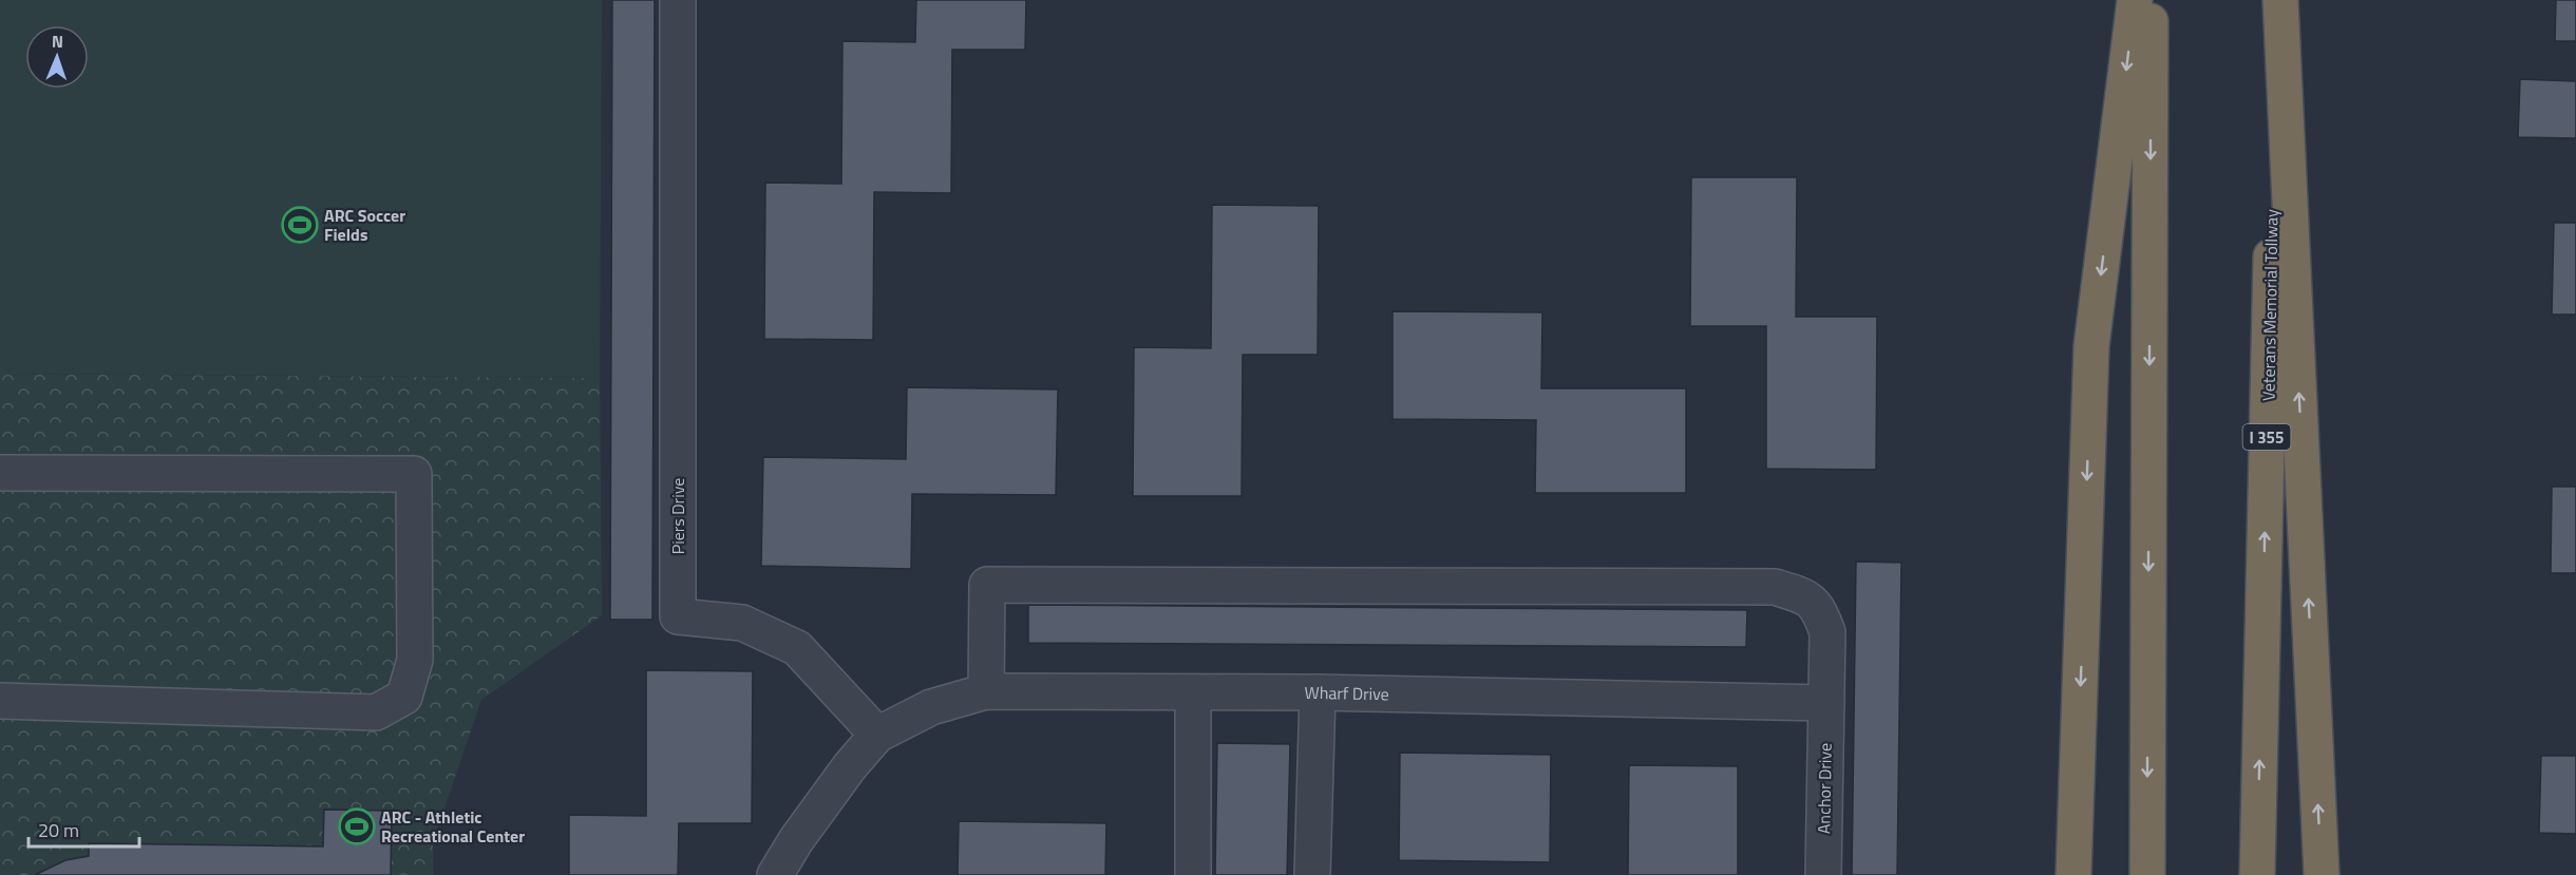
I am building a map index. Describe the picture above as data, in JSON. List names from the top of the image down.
{
  "streets": {
    "highway": ["Veterans Memorial Tollway", "I 355"],
    "street": ["Piers Drive", "Wharf Drive", "Anchor Drive"]
  },
  "crossings": [
    ["Piers Drive", "Wharf Drive"],
    ["Wharf Drive", "Anchor Drive"]
  ],
  "places": {
    "sports": ["ARC Soccer Fields", "ARC - Athletic Recreational Center"]
  },
  "scale_bar": "20 m",
  "north": "top"
}
